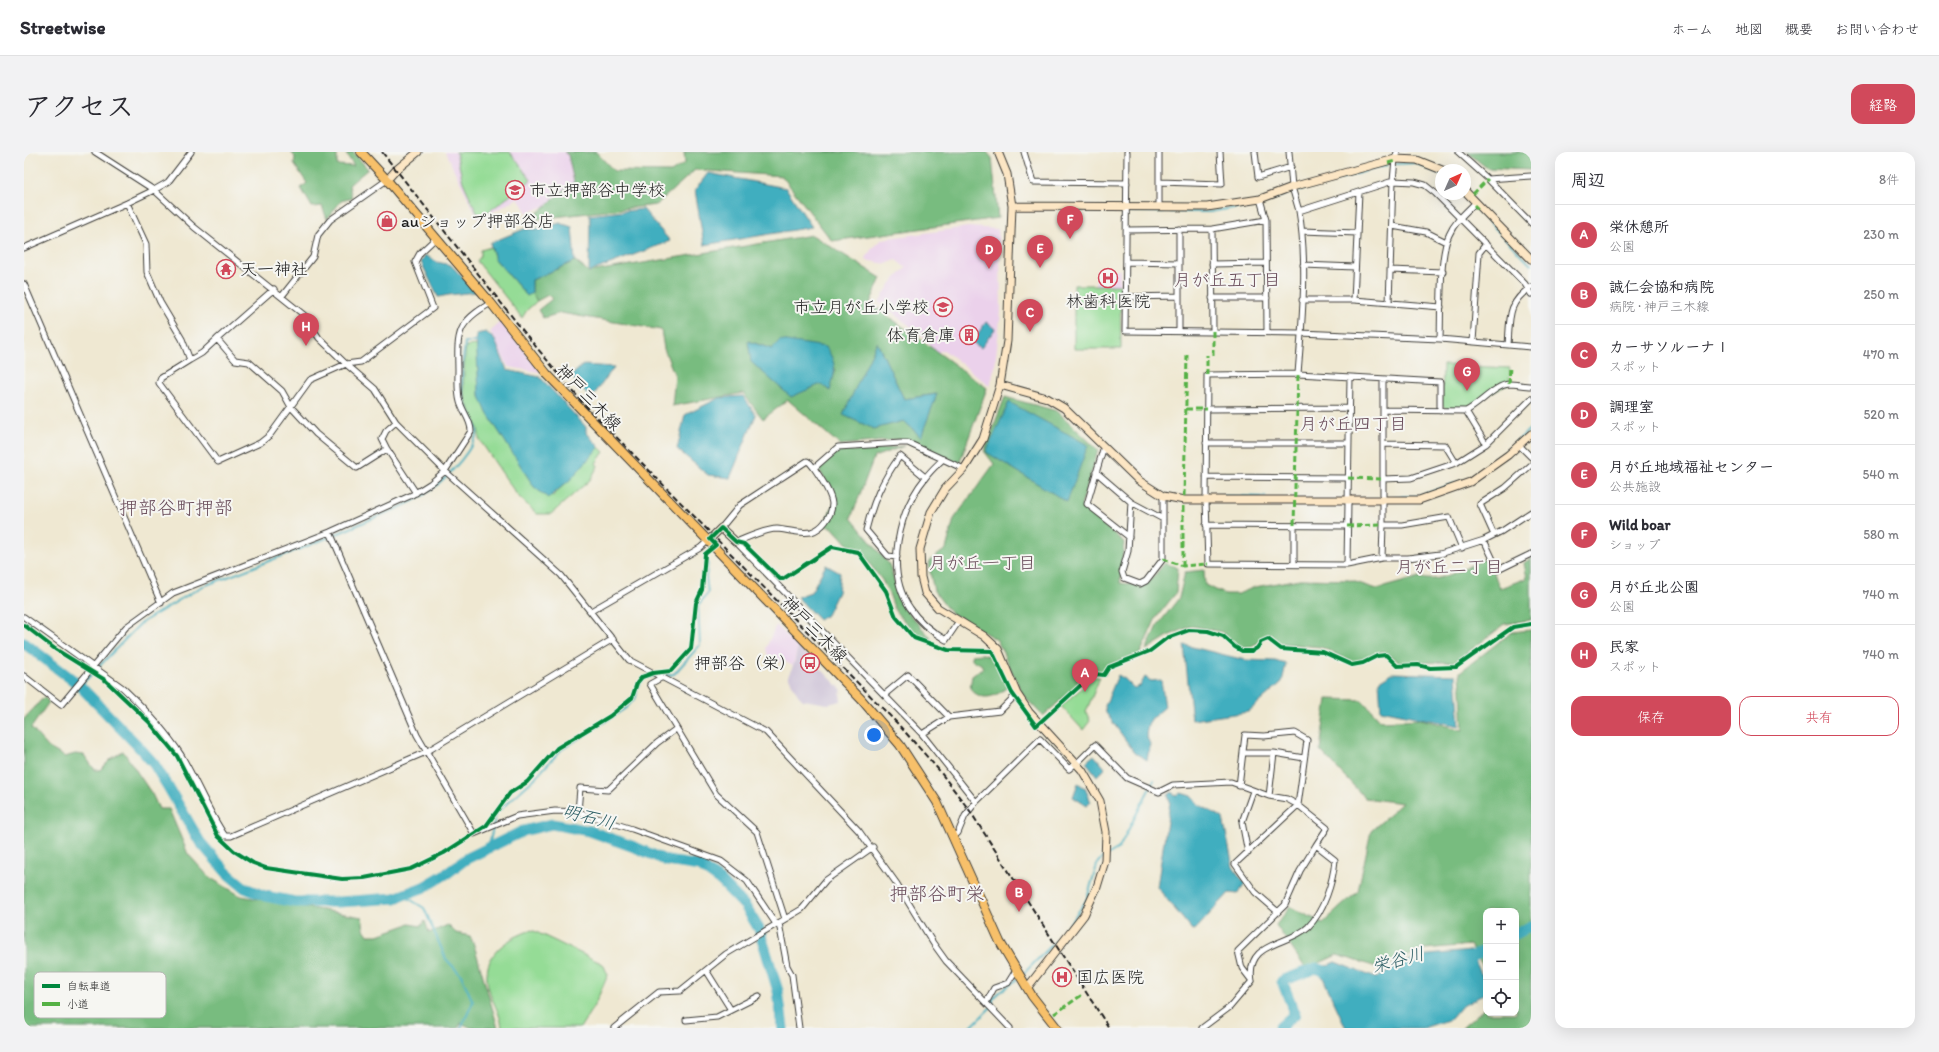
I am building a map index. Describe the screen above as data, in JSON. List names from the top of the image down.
{
  "streets": {
    "main road": ["神戸三木線"]
  },
  "districts": [
    "月が丘五丁目",
    "月が丘四丁目",
    "押部谷町押部",
    "月が丘一丁目",
    "月が丘二丁目",
    "押部谷町栄"
  ],
  "water": ["明石川", "栄谷川"],
  "places": {
    "school or university": ["市立押部谷中学校", "市立月が丘小学校"],
    "shop": ["auショップ押部谷店"],
    "temple": ["天一神社"],
    "hospital": ["林歯科医院", "国広医院"],
    "building": ["体育倉庫"],
    "bus stop": ["押部谷（栄）"]
  },
  "legend": ["自転車道", "小道"],
  "north": "top right",
  "page": {
    "header": "Streetwise",
    "nav": [
      "ホーム",
      "地図",
      "概要",
      "お問い合わせ"
    ],
    "title": "アクセス",
    "buttons": [
      "経路",
      ["保存", "共有"]
    ],
    "heading": ["周辺", "8件"],
    "list": [
      {
        "mark": "A",
        "name": "栄休憩所",
        "note": "公園",
        "value": "230 m"
      },
      {
        "mark": "B",
        "name": "誠仁会協和病院",
        "note": "病院 · 神戸三木線",
        "value": "250 m"
      },
      {
        "mark": "C",
        "name": "カーサソルーナⅠ",
        "note": "スポット",
        "value": "470 m"
      },
      {
        "mark": "D",
        "name": "調理室",
        "note": "スポット",
        "value": "520 m"
      },
      {
        "mark": "E",
        "name": "月が丘地域福祉センター",
        "note": "公共施設",
        "value": "540 m"
      },
      {
        "mark": "F",
        "name": "Wild boar",
        "note": "ショップ",
        "value": "580 m"
      },
      {
        "mark": "G",
        "name": "月が丘北公園",
        "note": "公園",
        "value": "740 m"
      },
      {
        "mark": "H",
        "name": "民家",
        "note": "スポット",
        "value": "740 m"
      }
    ],
    "pins": [
      "F",
      "E",
      "D",
      "C",
      "H",
      "G",
      "A",
      "B"
    ],
    "map_buttons": ["+", "−"]
  }
}
